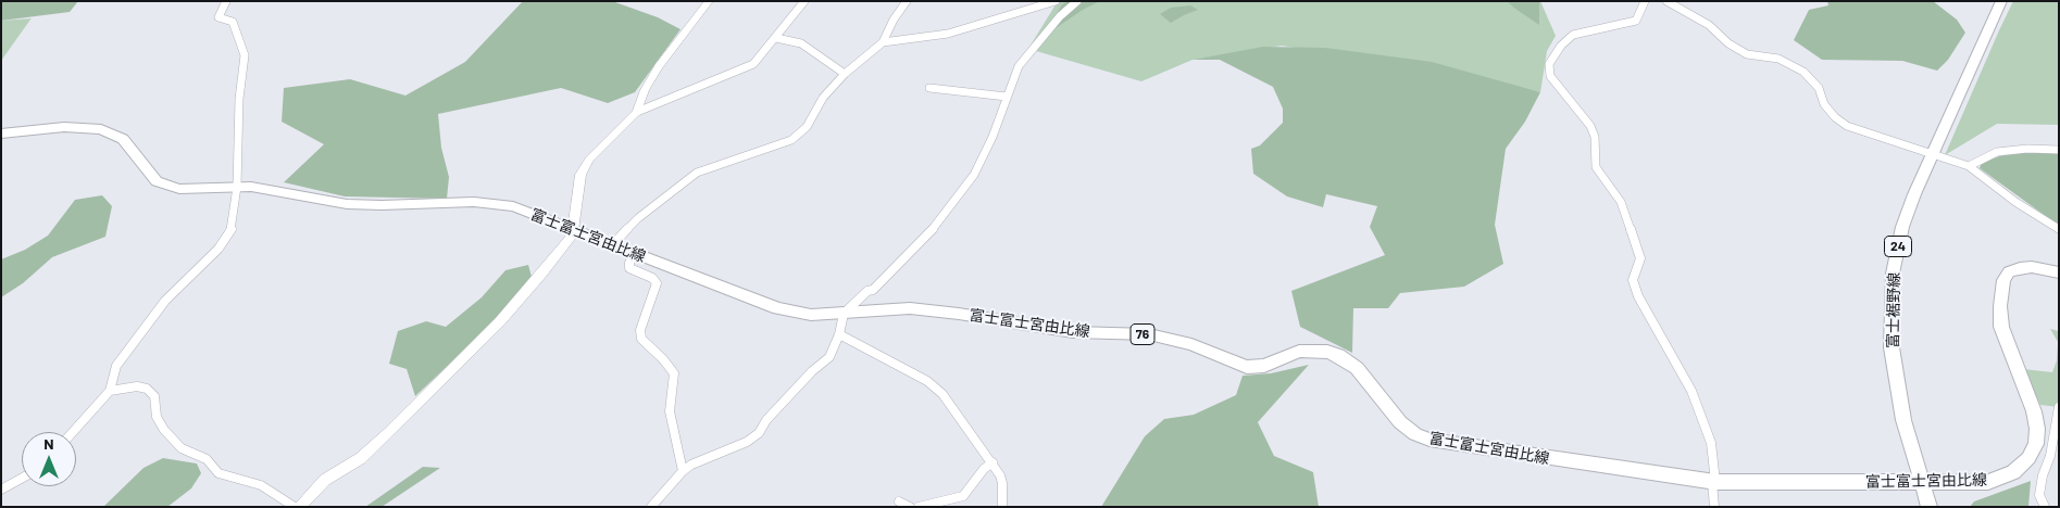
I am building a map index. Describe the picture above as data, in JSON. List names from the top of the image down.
{
  "streets": {
    "main road": [
      "富士富士宮由比線",
      "24",
      "富士裾野線",
      "76"
    ]
  },
  "crossings": [
    ["富士富士宮由比線", "富士裾野線"]
  ],
  "north": "top"
}
